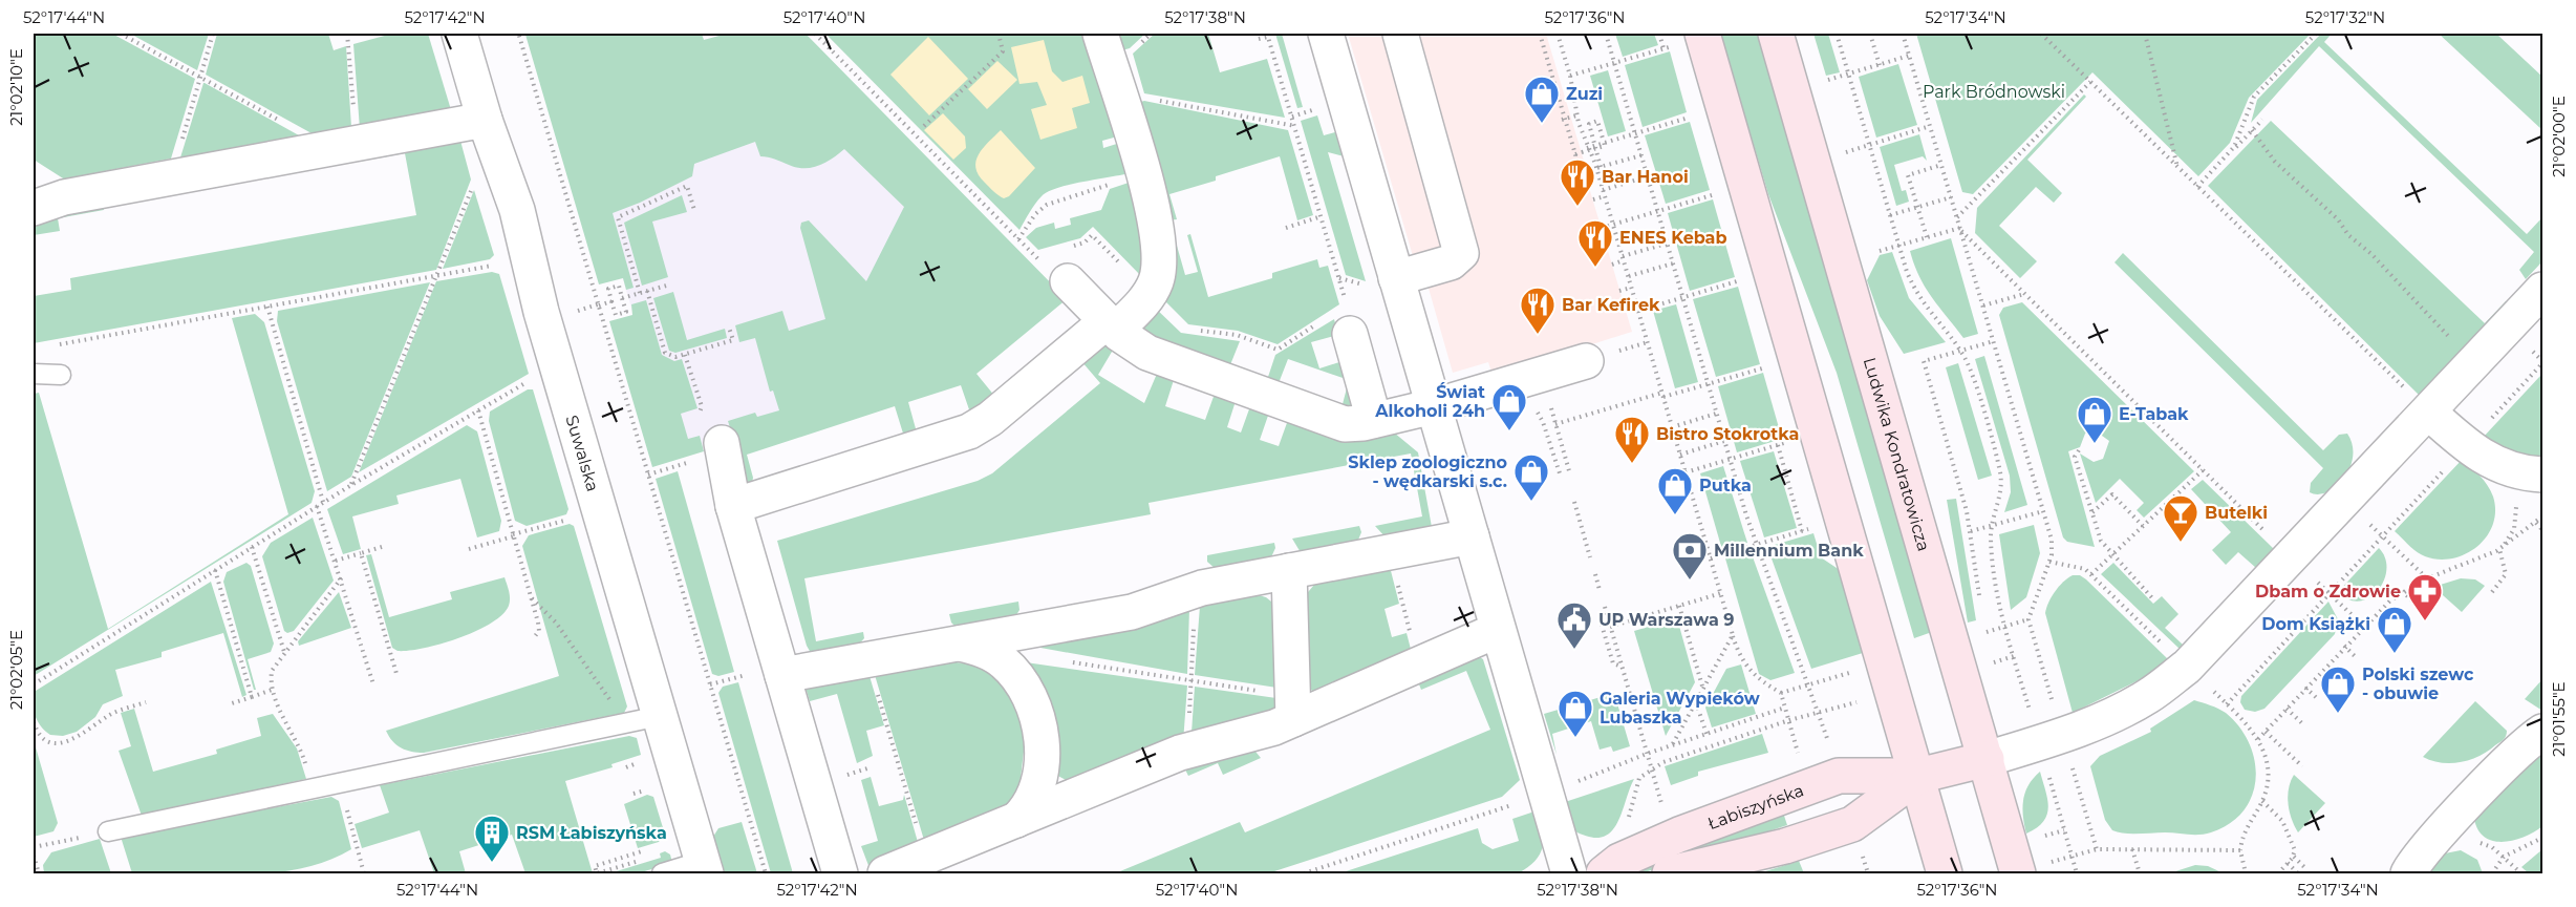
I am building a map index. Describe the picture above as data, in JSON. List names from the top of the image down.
{
  "streets": {
    "main road": ["Ludwika Kondratowicza", "Łabiszyńska"],
    "street": ["Suwalska"]
  },
  "crossings": [
    ["Ludwika Kondratowicza", "Łabiszyńska"]
  ],
  "parks": ["Park Bródnowski"],
  "places": {
    "shop": [
      "Zuzi",
      "Świat Alkoholi 24h",
      "E-Tabak",
      "Sklep zoologiczno - wędkarski s.c.",
      "Putka",
      "Dom Książki",
      "Polski szewc - obuwie",
      "Galeria Wypieków Lubaszka"
    ],
    "restaurant": [
      "Bar Hanoi",
      "ENES Kebab",
      "Bar Kefirek",
      "Bistro Stokrotka"
    ],
    "bar": ["Butelki"],
    "bank": ["Millennium Bank"],
    "pharmacy": ["Dbam o Zdrowie"],
    "public building": ["UP Warszawa 9"],
    "building": ["RSM Łabiszyńska"]
  },
  "coordinates": [
    "52°17'44\"N",
    "52°17'42\"N",
    "52°17'40\"N",
    "52°17'38\"N",
    "52°17'36\"N",
    "52°17'34\"N",
    "52°17'32\"N",
    "21°02'10\"E",
    "21°02'00\"E",
    "21°02'05\"E",
    "21°01'55\"E"
  ]
}
